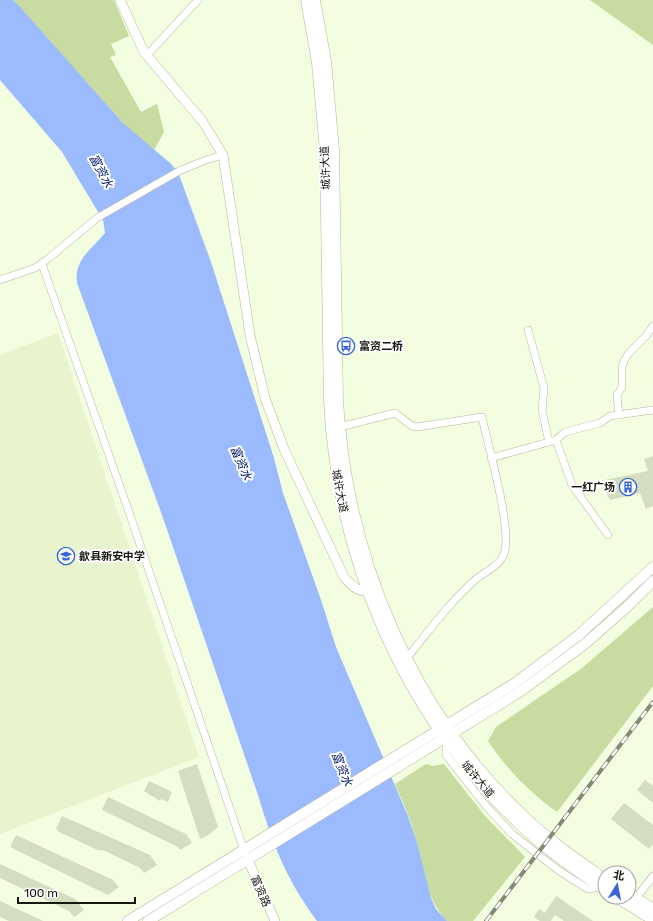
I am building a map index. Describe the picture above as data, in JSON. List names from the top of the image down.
{
  "streets": {
    "main road": ["城许大道"],
    "street": ["富资路"]
  },
  "water": ["富资水"],
  "places": {
    "bus stop": ["富资二桥"],
    "building": ["一红广场"],
    "school or university": ["歙县新安中学"]
  },
  "scale_bar": "100 m",
  "north": "top"
}
